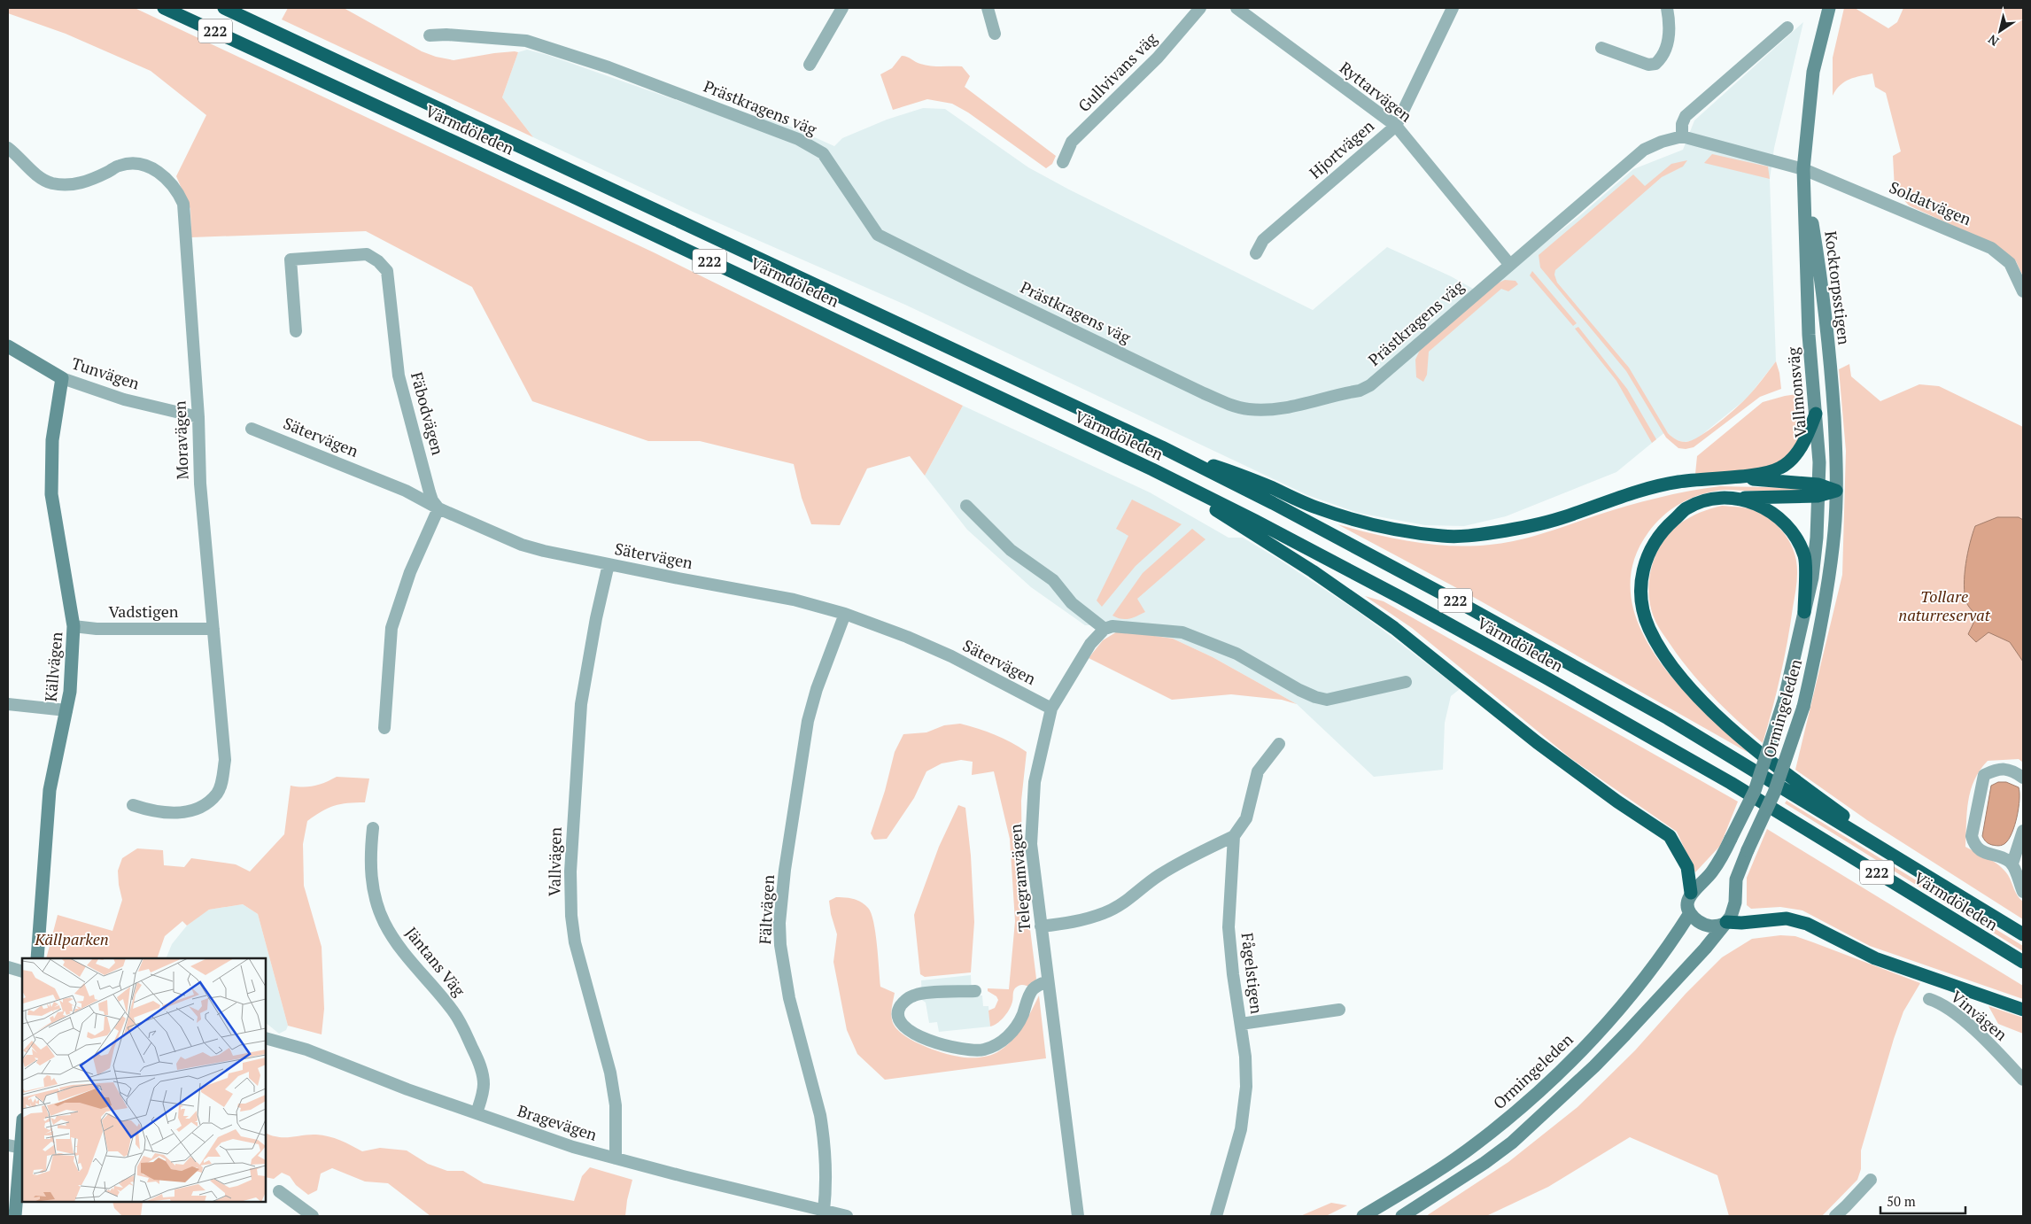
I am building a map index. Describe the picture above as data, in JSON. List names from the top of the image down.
{
  "streets": {
    "highway": ["222", "Värmdöleden"],
    "main road": [
      "Kocktorpsstigen",
      "Tunvägen",
      "Vallmonsväg",
      "Källvägen",
      "Ormingeleden"
    ],
    "street": [
      "Gullvivans väg",
      "Ryttarvägen",
      "Prästkragens väg",
      "Hjortvägen",
      "Soldatvägen",
      "Fäbodvägen",
      "Sätervägen",
      "Moravägen",
      "Vadstigen",
      "Vallvägen",
      "Telegramvägen",
      "Fältvägen",
      "Jäntans Väg",
      "Fågelstigen",
      "Vinvägen",
      "Bragevägen"
    ]
  },
  "crossings": [
    ["Ryttarvägen", "Prästkragens väg"],
    ["Ryttarvägen", "Hjortvägen"],
    ["Soldatvägen", "Kocktorpsstigen"],
    ["Soldatvägen", "Vallmonsväg"],
    ["Kocktorpsstigen", "Vallmonsväg"],
    ["Kocktorpsstigen", "Ormingeleden"],
    ["Tunvägen", "Moravägen"],
    ["Tunvägen", "Källvägen"],
    ["Vallmonsväg", "Ormingeleden"],
    ["Fäbodvägen", "Sätervägen"],
    ["Sätervägen", "Vallvägen"],
    ["Sätervägen", "Telegramvägen"],
    ["Sätervägen", "Fältvägen"],
    ["Moravägen", "Vadstigen"],
    ["Vadstigen", "Källvägen"],
    ["Vallvägen", "Bragevägen"],
    ["Fältvägen", "Bragevägen"],
    ["Jäntans Väg", "Bragevägen"]
  ],
  "parks": ["Tollare naturreservat", "Källparken"],
  "scale_bar": "50 m",
  "north": "bottom left"
}
